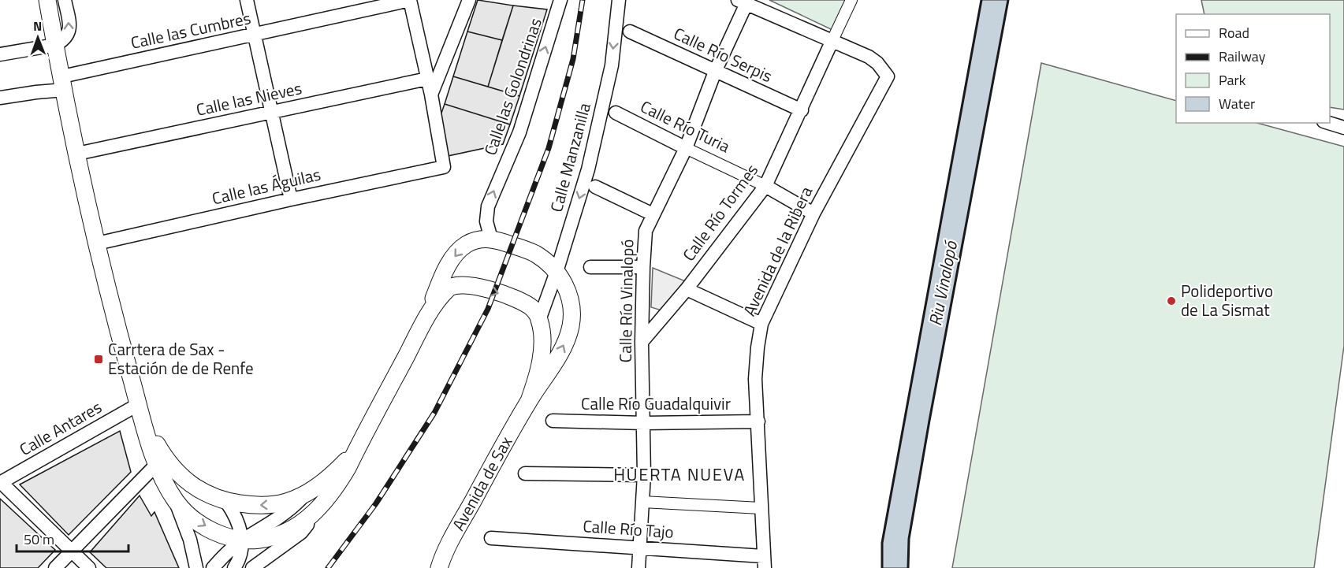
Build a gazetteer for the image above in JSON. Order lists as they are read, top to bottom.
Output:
{
  "streets": {
    "street": [
      "Calle las Cumbres",
      "Calle Río Serpis",
      "Calle las Golondrinas",
      "Calle las Nieves",
      "Calle Río Turia",
      "Calle Manzanilla",
      "Calle las Águilas",
      "Calle Río Tormes",
      "Avenida de la Ribera",
      "Calle Río Vinalopó",
      "Calle Río Guadalquivir",
      "Calle Antares",
      "Avenida de Sax",
      "Calle Río Tajo"
    ]
  },
  "crossings": [
    ["Calle Río Serpis", "Calle Río Tormes"],
    ["Calle Río Serpis", "Calle Río Vinalopó"],
    ["Calle Río Turia", "Calle Río Tormes"],
    ["Calle Río Turia", "Avenida de la Ribera"],
    ["Calle Río Turia", "Calle Río Vinalopó"],
    ["Calle Río Tormes", "Avenida de la Ribera"],
    ["Calle Río Tormes", "Calle Río Vinalopó"],
    ["Avenida de la Ribera", "Calle Río Guadalquivir"],
    ["Avenida de la Ribera", "Calle Río Tajo"],
    ["Calle Río Vinalopó", "Calle Río Guadalquivir"],
    ["Calle Río Vinalopó", "Calle Río Tajo"]
  ],
  "one_way": ["Calle Manzanilla"],
  "districts": ["HUERTA NUEVA"],
  "water": ["Riu Vinalopó"],
  "places": {
    "other": ["Polideportivo de La Sismat"],
    "transit": ["Carrtera de Sax - Estación de de Renfe"]
  },
  "legend": [
    "Road",
    "Railway",
    "Park",
    "Water"
  ],
  "scale_bar": "50 m",
  "north": "top"
}
